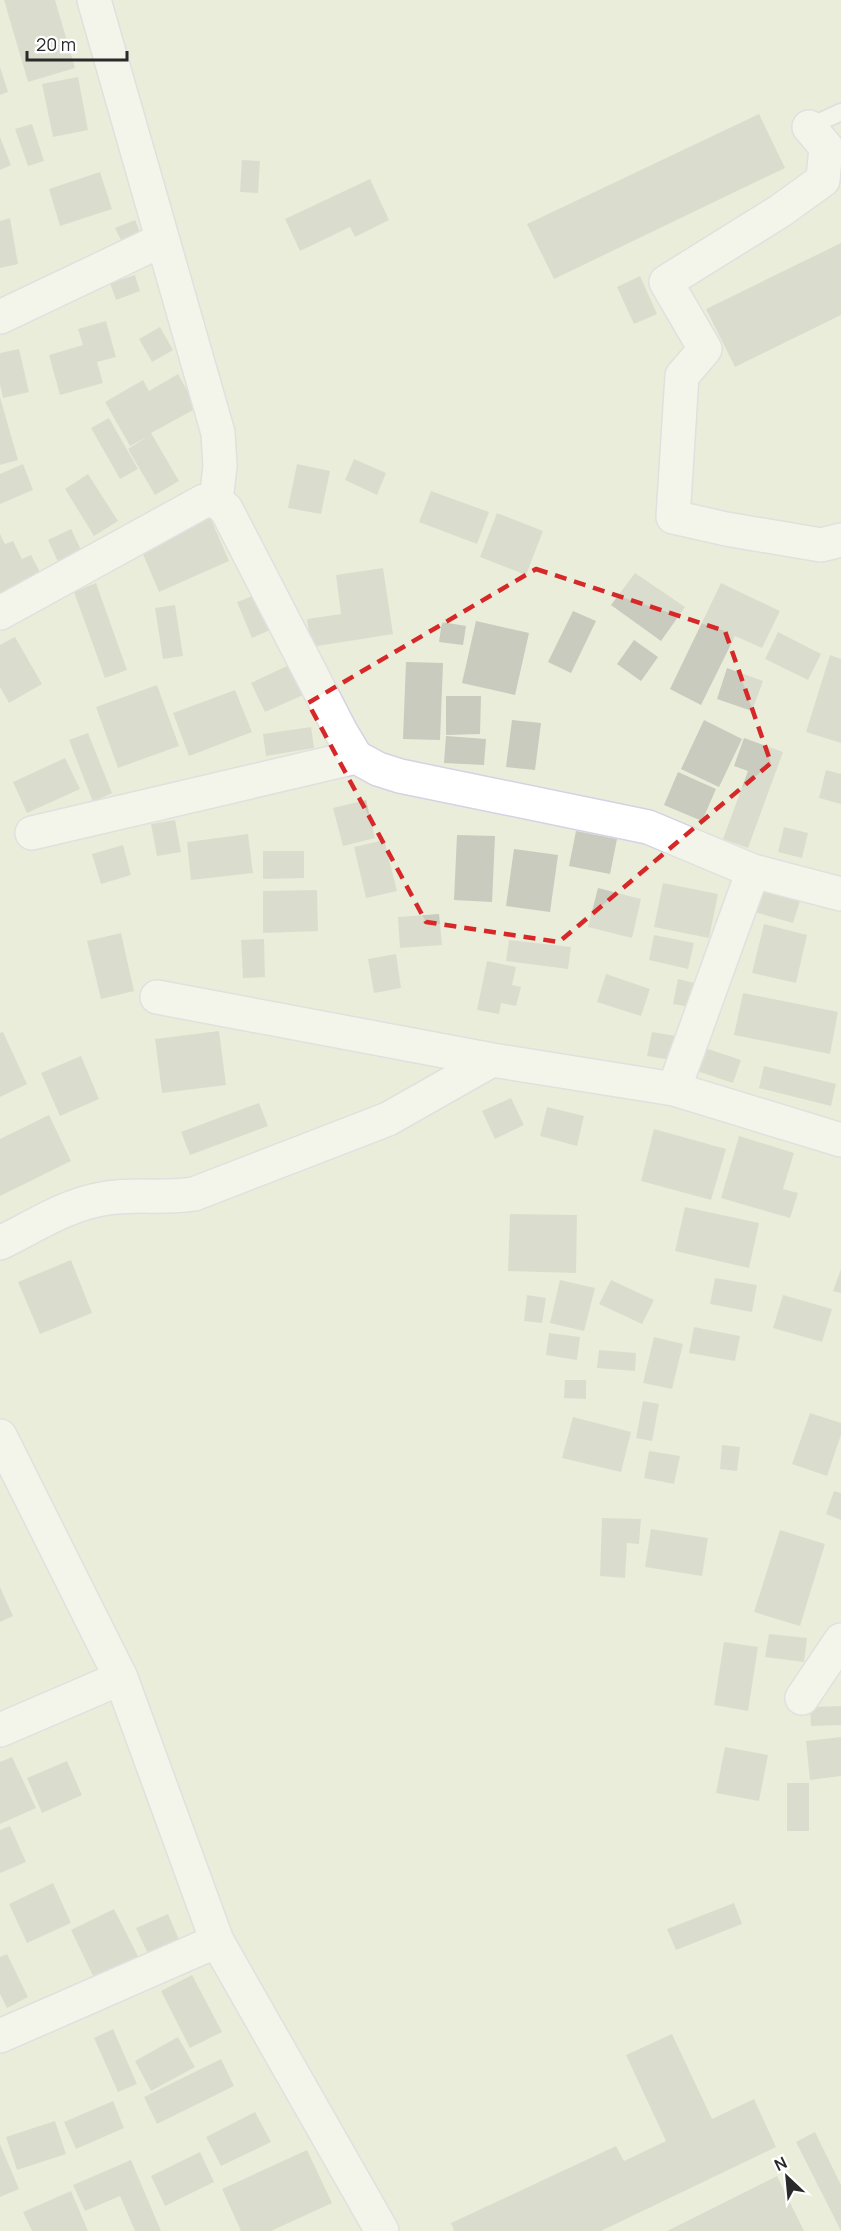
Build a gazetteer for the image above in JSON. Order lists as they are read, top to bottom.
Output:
{
  "scale_bar": "20 m",
  "north": "top left"
}
